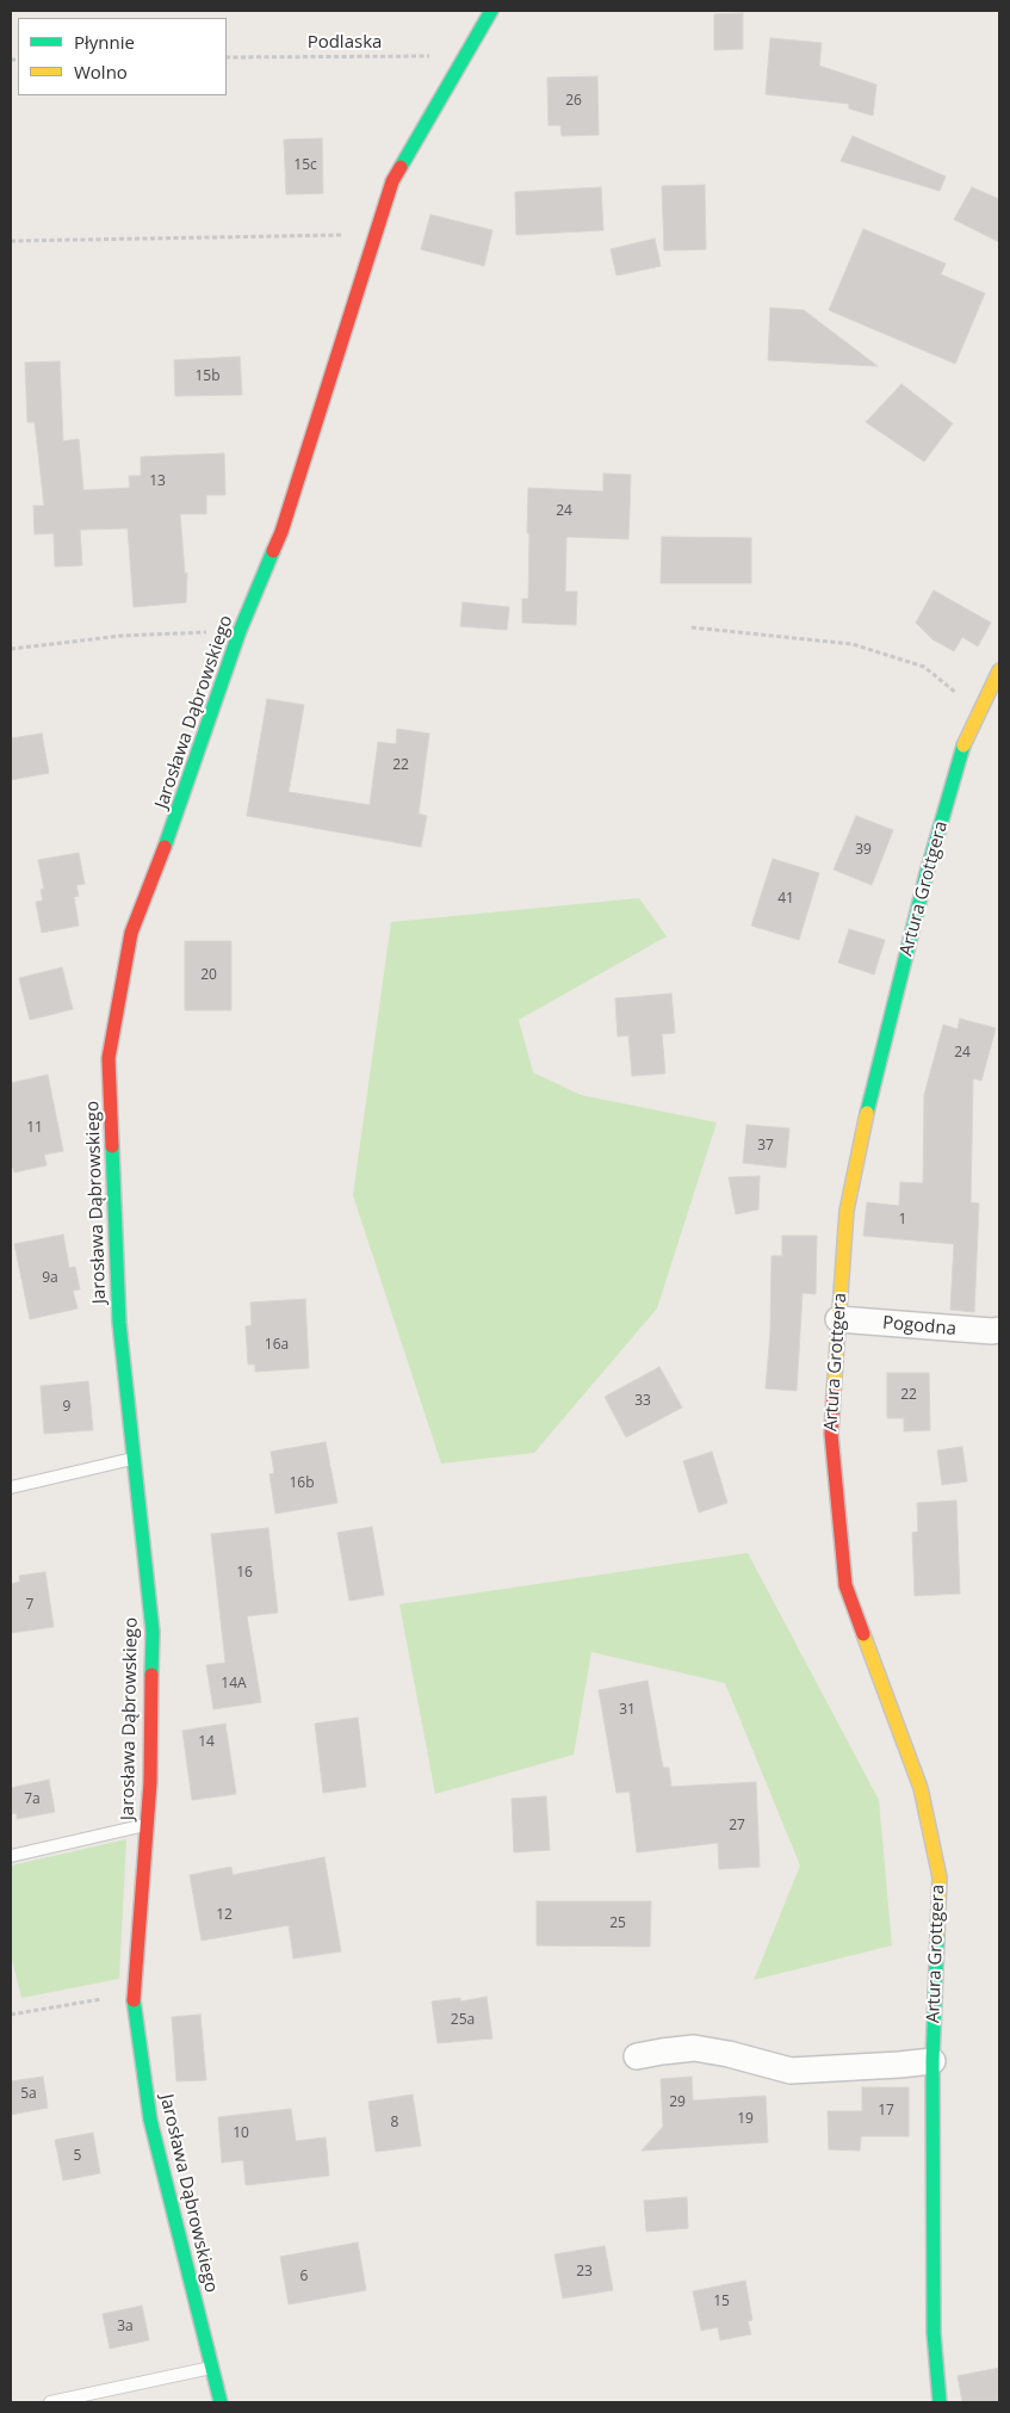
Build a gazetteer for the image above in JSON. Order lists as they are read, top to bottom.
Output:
{
  "streets": {
    "street": ["Jarosława Dąbrowskiego", "Artura Grottgera", "Pogodna"],
    "path": ["Podlaska"]
  },
  "crossings": [
    ["Podlaska", "Jarosława Dąbrowskiego"],
    ["Artura Grottgera", "Pogodna"]
  ],
  "house_numbers": [
    "26",
    "15c",
    "15b",
    "13",
    "24",
    "22",
    "39",
    "41",
    "20",
    "24",
    "11",
    "37",
    "1",
    "9a",
    "16a",
    "22",
    "33",
    "9",
    "16b",
    "16",
    "7",
    "14A",
    "31",
    "14",
    "7a",
    "27",
    "12",
    "25",
    "25a",
    "5a",
    "29",
    "17",
    "19",
    "8",
    "10",
    "5",
    "23",
    "6",
    "15",
    "3a"
  ],
  "legend": ["Płynnie", "Wolno"]
}
